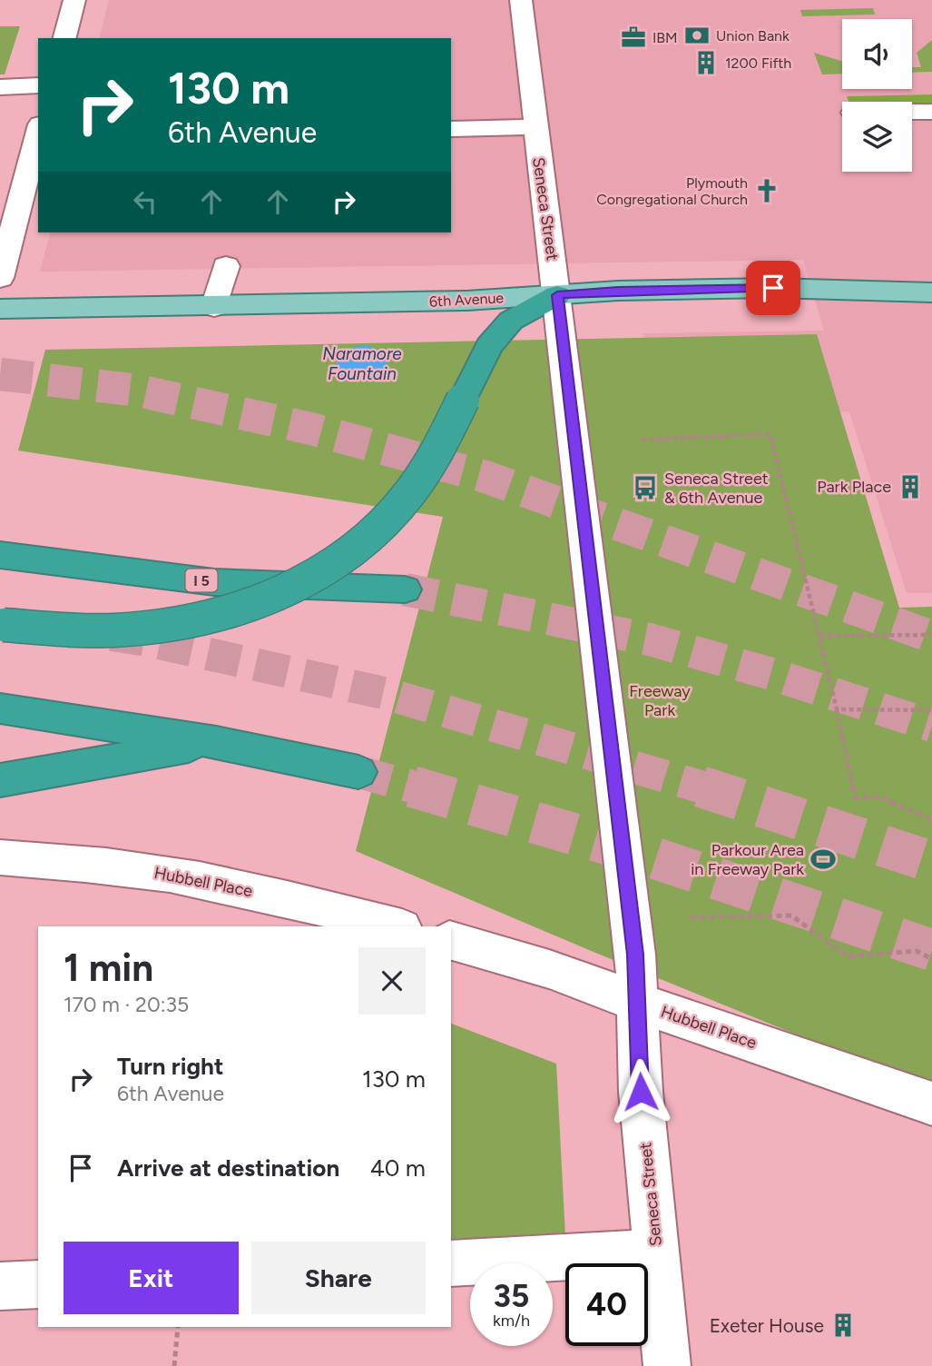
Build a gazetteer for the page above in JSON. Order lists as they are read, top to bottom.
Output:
{
  "streets": {
    "highway": ["I 5"],
    "main road": ["6th Avenue"],
    "street": ["Seneca Street", "Hubbell Place"]
  },
  "crossings": [
    ["Seneca Street", "6th Avenue"],
    ["Seneca Street", "Hubbell Place"]
  ],
  "water": ["Naramore Fountain"],
  "parks": ["Freeway Park"],
  "places": {
    "bank": ["Union Bank"],
    "office": ["IBM"],
    "building": ["1200 Fifth", "Park Place", "Exeter House"],
    "church": ["Plymouth Congregational Church"],
    "bus stop": ["Seneca Street & 6th Avenue"],
    "sports": ["Parkour Area in Freeway Park"]
  },
  "page": {
    "turn": ["130 m", "6th Avenue"],
    "heading": ["1 min", "170 m · 20:35"],
    "list": [
      {
        "name": "Turn right",
        "note": "6th Avenue",
        "value": "130 m"
      },
      {
        "name": "Arrive at destination",
        "value": "40 m"
      }
    ],
    "buttons": ["Exit", "Share"],
    "speed": "35 km/h",
    "limit": "40"
  }
}
